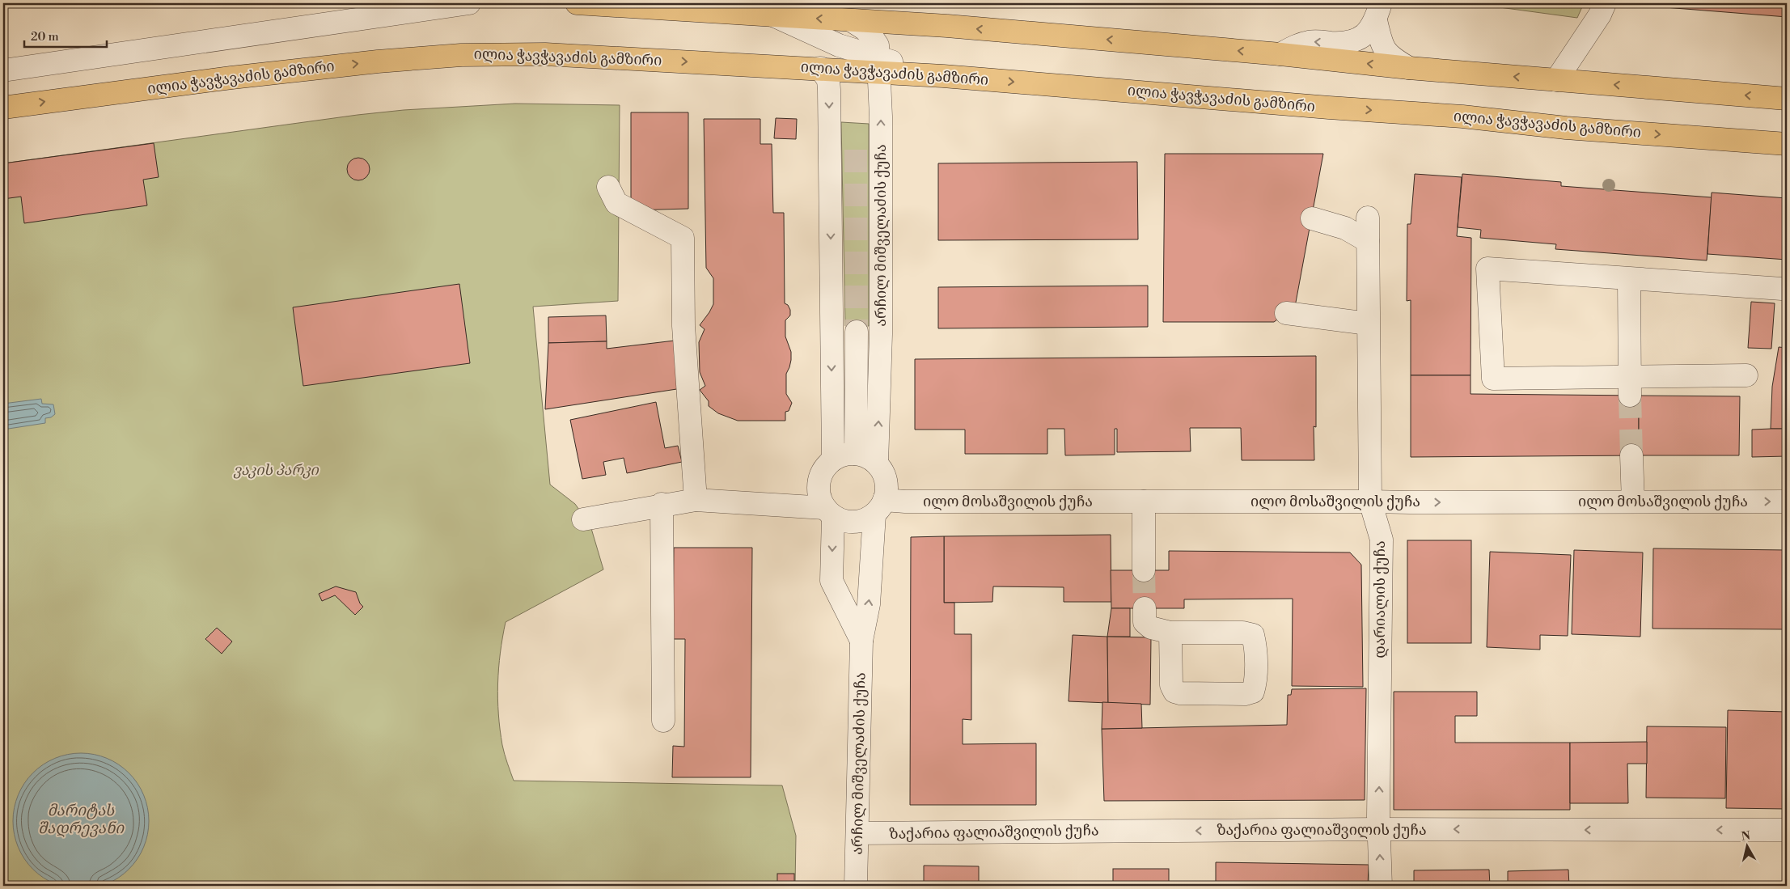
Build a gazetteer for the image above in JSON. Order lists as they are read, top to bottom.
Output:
{
  "streets": {
    "main road": ["ილია ჭავჭავაძის გამზირი"],
    "street": [
      "არჩილ მიშველაძის ქუჩა",
      "ილო მოსაშვილის ქუჩა",
      "დარიალის ქუჩა",
      "ზაქარია ფალიაშვილის ქუჩა"
    ]
  },
  "crossings": [
    ["ილია ჭავჭავაძის გამზირი", "არჩილ მიშველაძის ქუჩა"],
    ["არჩილ მიშველაძის ქუჩა", "ილო მოსაშვილის ქუჩა"],
    ["არჩილ მიშველაძის ქუჩა", "ზაქარია ფალიაშვილის ქუჩა"],
    ["ილო მოსაშვილის ქუჩა", "დარიალის ქუჩა"],
    ["დარიალის ქუჩა", "ზაქარია ფალიაშვილის ქუჩა"]
  ],
  "one_way": ["ილო მოსაშვილის ქუჩა", "დარიალის ქუჩა", "ზაქარია ფალიაშვილის ქუჩა"],
  "water": ["მარიტას შადრევანი"],
  "parks": ["ვაკის პარკი"],
  "scale_bar": "20 m",
  "north": "top"
}
